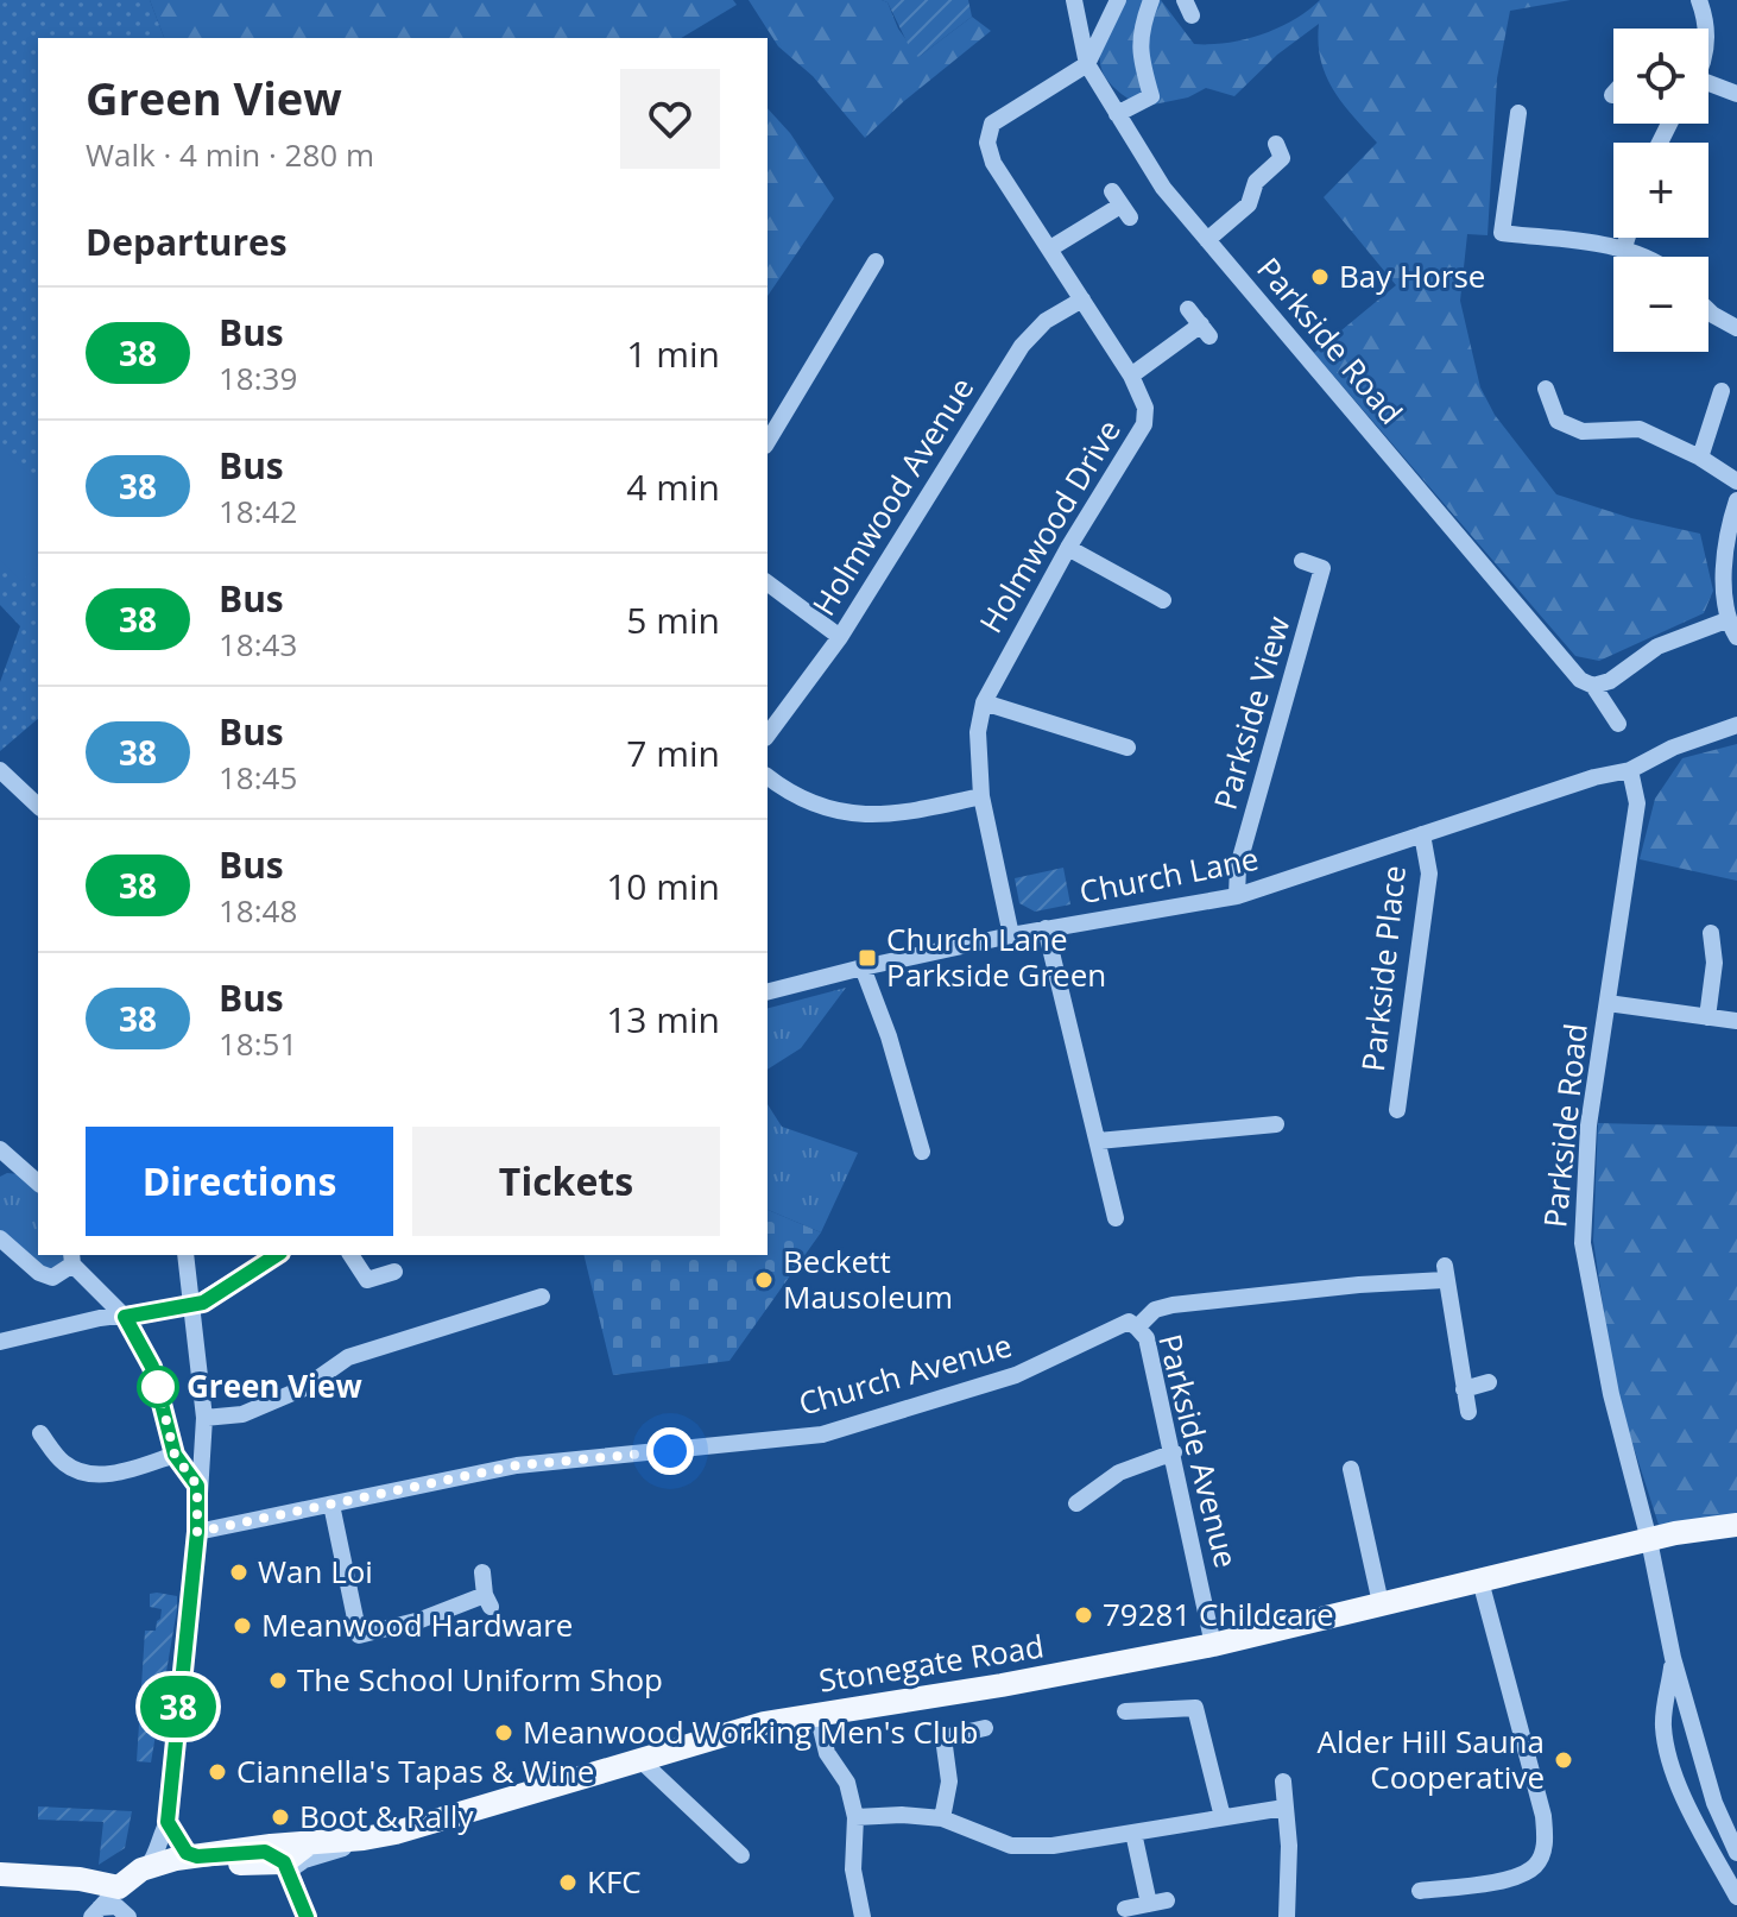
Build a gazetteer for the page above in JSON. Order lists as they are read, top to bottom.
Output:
{
  "streets": {
    "main road": ["Stonegate Road"],
    "street": [
      "Parkside Road",
      "Holmwood Avenue",
      "Holmwood Drive",
      "Parkside View",
      "Church Lane",
      "Parkside Place",
      "Church Avenue",
      "Parkside Avenue"
    ]
  },
  "crossings": [
    ["Parkside Road", "Holmwood Drive"],
    ["Parkside Road", "Church Lane"],
    ["Parkside Road", "Stonegate Road"],
    ["Holmwood Avenue", "Holmwood Drive"],
    ["Holmwood Drive", "Church Lane"],
    ["Parkside View", "Church Lane"],
    ["Church Lane", "Parkside Place"],
    ["Church Avenue", "Parkside Avenue"],
    ["Parkside Avenue", "Stonegate Road"]
  ],
  "places": {
    "other": [
      "Bay Horse",
      "Beckett Mausoleum",
      "Green View",
      "Wan Loi",
      "79281 Childcare",
      "Meanwood Hardware",
      "The School Uniform Shop",
      "Meanwood Working Men's Club",
      "Alder Hill Sauna Cooperative",
      "Ciannella's Tapas & Wine",
      "Boot & Rally",
      "KFC"
    ],
    "transit": ["Church Lane Parkside Green"]
  },
  "lines": ["bus line 38"],
  "page": {
    "on_map": "38",
    "map_buttons": ["+", "−"],
    "heading": [
      ["Green View", "Walk · 4 min · 280 m"],
      "Departures"
    ],
    "list": [
      {
        "mark": "38",
        "name": "Bus",
        "note": "18:39",
        "value": "1 min"
      },
      {
        "mark": "38",
        "name": "Bus",
        "note": "18:42",
        "value": "4 min"
      },
      {
        "mark": "38",
        "name": "Bus",
        "note": "18:43",
        "value": "5 min"
      },
      {
        "mark": "38",
        "name": "Bus",
        "note": "18:45",
        "value": "7 min"
      },
      {
        "mark": "38",
        "name": "Bus",
        "note": "18:48",
        "value": "10 min"
      },
      {
        "mark": "38",
        "name": "Bus",
        "note": "18:51",
        "value": "13 min"
      }
    ],
    "buttons": ["Directions", "Tickets"]
  }
}
